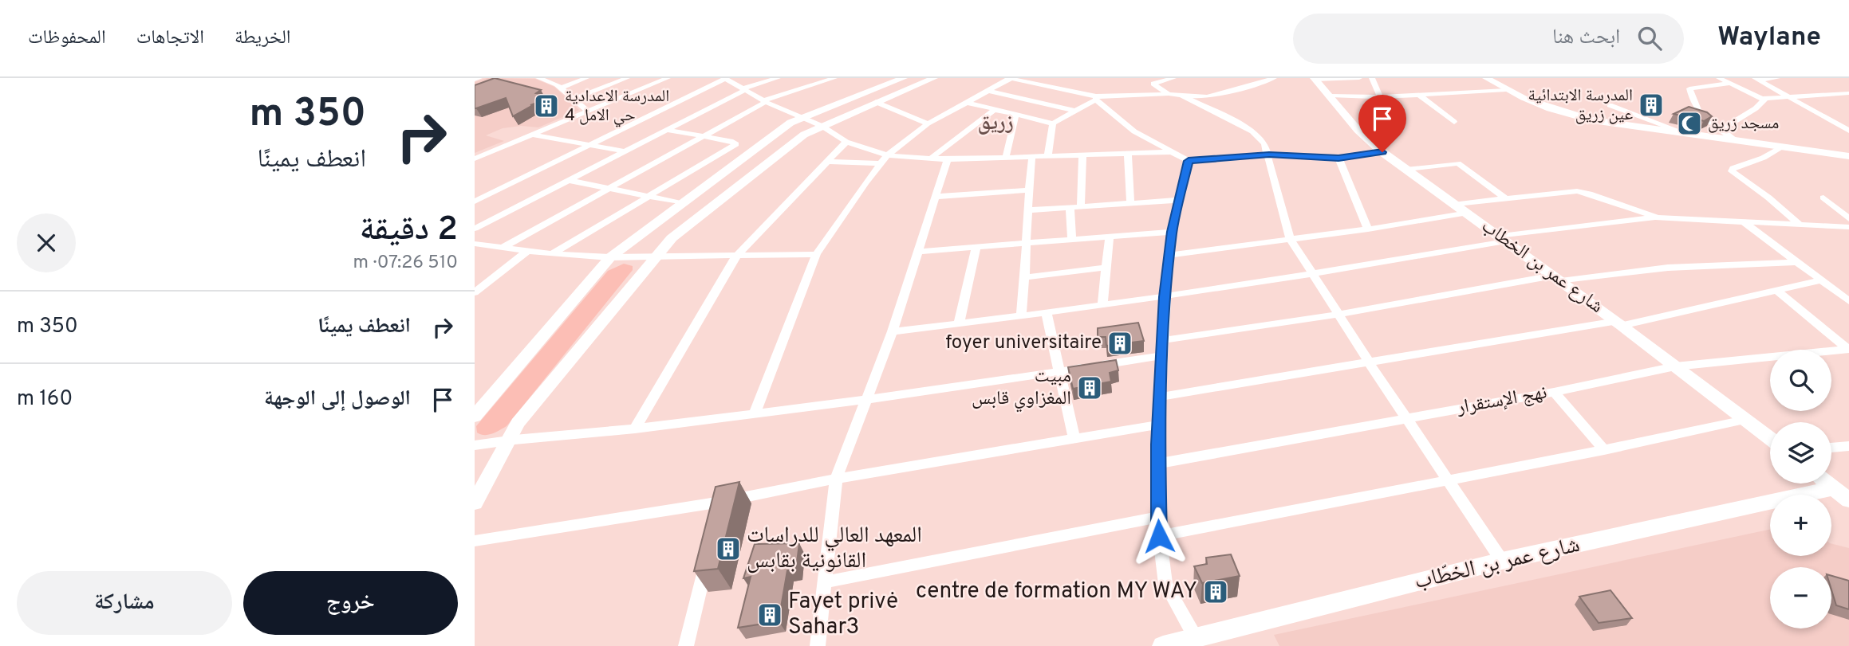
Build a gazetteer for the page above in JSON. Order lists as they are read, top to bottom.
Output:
{
  "streets": {
    "street": ["شارع عمر بن الخطاب", "نهج الإستقرار", "شارع عمر بن الخطّاب"]
  },
  "crossings": [
    ["شارع عمر بن الخطاب", "نهج الإستقرار"]
  ],
  "districts": ["زريق"],
  "places": {
    "building": [
      "المدرسة الابتدائية عين زريق",
      "المدرسة الاعدادية حي الامل 4",
      "foyer universitaire",
      "مبيت المغزاوي قابس",
      "المعهد العالي للدراسات القانونية بقابس",
      "centre de formation MY WAY",
      "Fayet privė Sahar3"
    ],
    "mosque": ["مسجد زريق"]
  },
  "page": {
    "header": "Waylane",
    "search": "ابحث هنا",
    "nav": ["الخريطة", "الاتجاهات", "المحفوظات"],
    "turn": ["350 m", "انعطف يمينًا"],
    "heading": ["2 دقيقة", "510 m · 07:26"],
    "list": [
      {
        "name": "انعطف يمينًا",
        "value": "350 m"
      },
      {
        "name": "الوصول إلى الوجهة",
        "value": "160 m"
      }
    ],
    "map_buttons": ["+", "−"],
    "buttons": ["خروج", "مشاركة"]
  }
}
